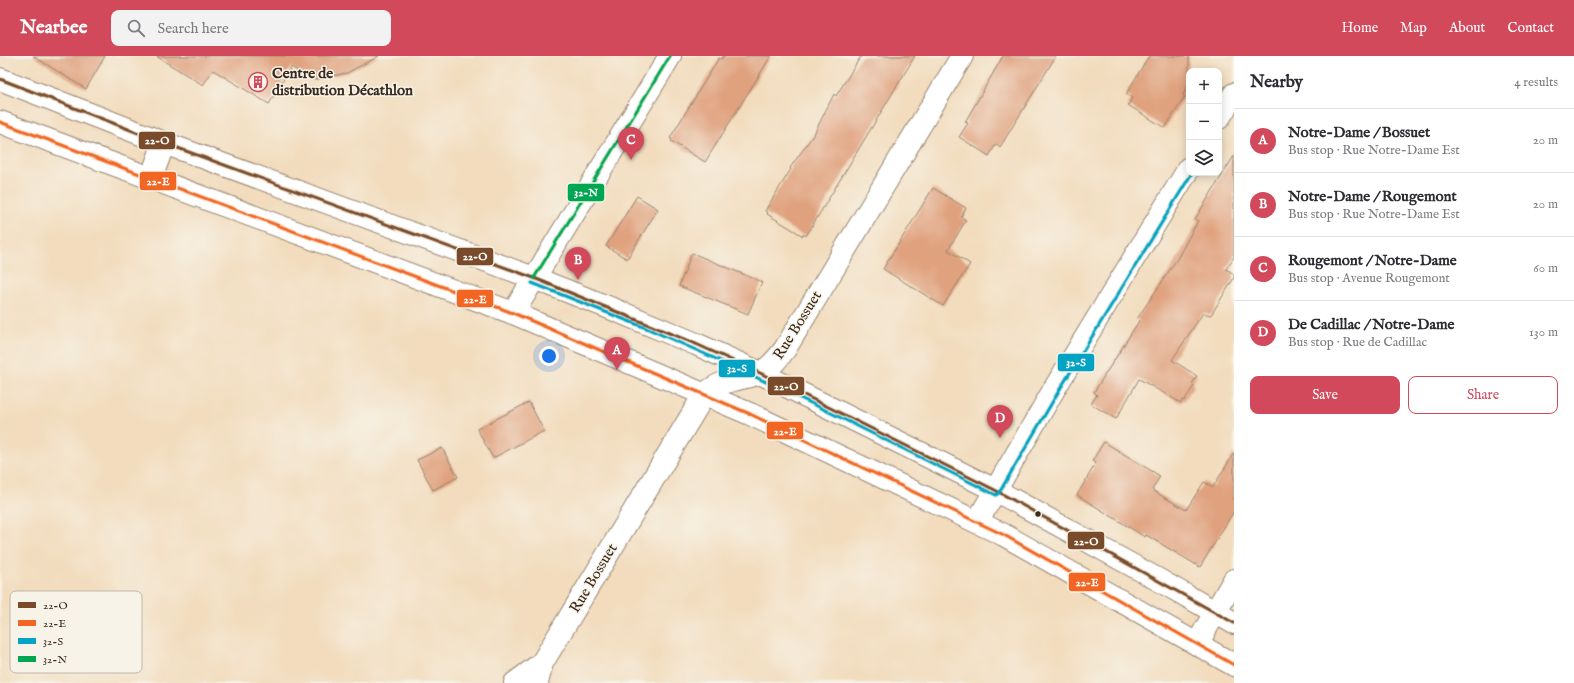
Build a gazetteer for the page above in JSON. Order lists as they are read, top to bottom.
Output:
{
  "streets": {
    "main road": ["Rue Bossuet"]
  },
  "places": {
    "building": ["Centre de distribution Décathlon"]
  },
  "lines": [
    "transit line 32-N",
    "transit line 22-O",
    "transit line 22-E",
    "transit line 32-S"
  ],
  "legend": [
    "22-O",
    "22-E",
    "32-S",
    "32-N"
  ],
  "page": {
    "header": "Nearbee",
    "search": "Search here",
    "nav": [
      "Home",
      "Map",
      "About",
      "Contact"
    ],
    "heading": ["Nearby", "4 results"],
    "map_buttons": ["+", "−"],
    "list": [
      {
        "mark": "A",
        "name": "Notre-Dame / Bossuet",
        "note": "Bus stop · Rue Notre-Dame Est",
        "value": "20 m"
      },
      {
        "mark": "B",
        "name": "Notre-Dame / Rougemont",
        "note": "Bus stop · Rue Notre-Dame Est",
        "value": "20 m"
      },
      {
        "mark": "C",
        "name": "Rougemont / Notre-Dame",
        "note": "Bus stop · Avenue Rougemont",
        "value": "60 m"
      },
      {
        "mark": "D",
        "name": "De Cadillac / Notre-Dame",
        "note": "Bus stop · Rue de Cadillac",
        "value": "130 m"
      }
    ],
    "pins": [
      "C",
      "B",
      "A",
      "D"
    ],
    "buttons": ["Save", "Share"]
  }
}
